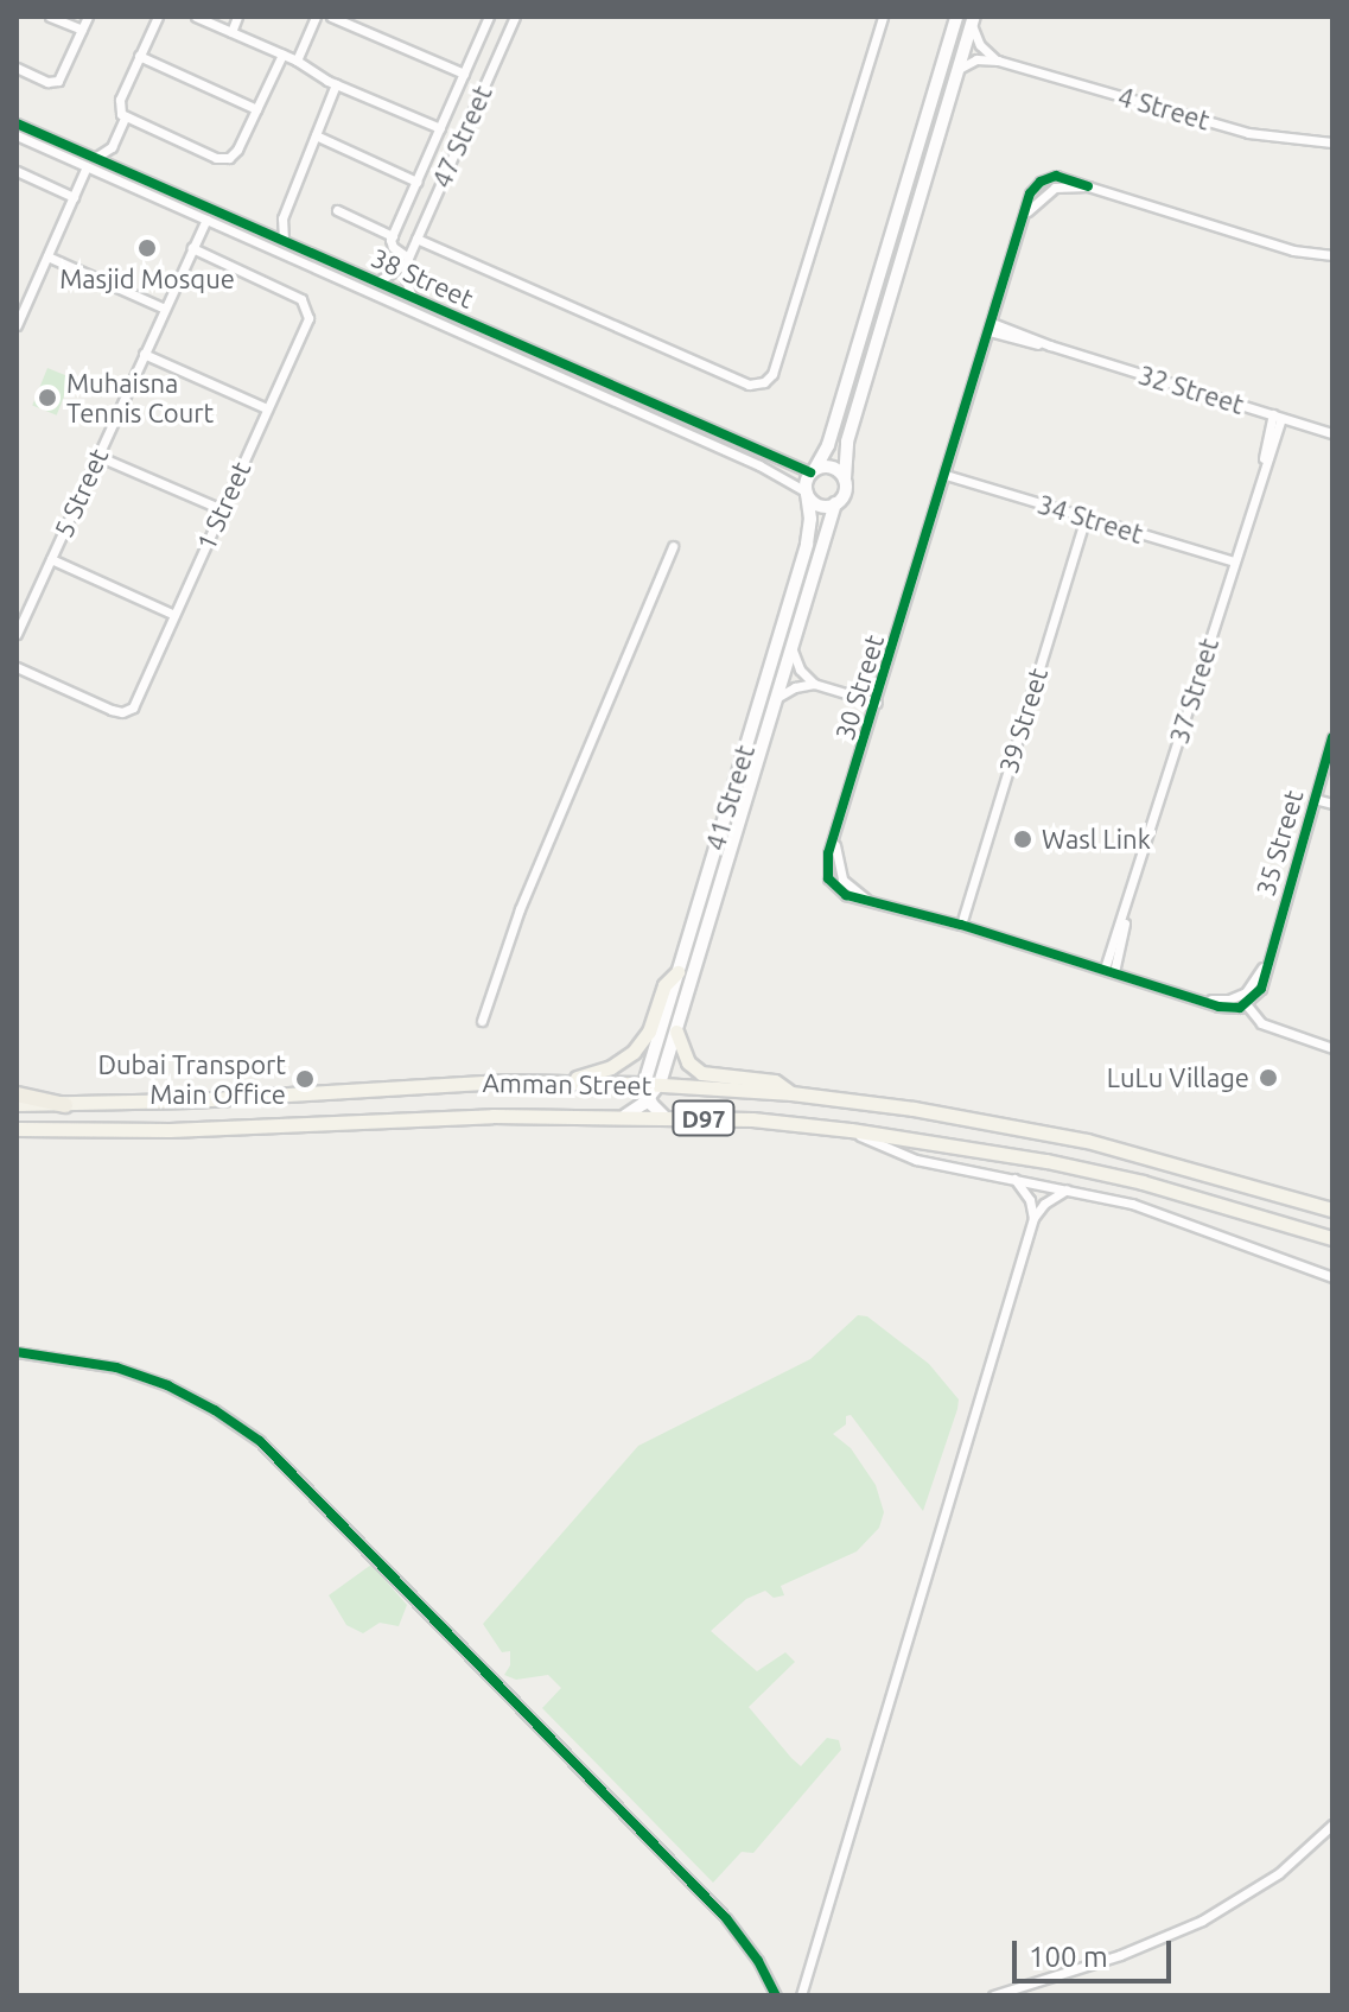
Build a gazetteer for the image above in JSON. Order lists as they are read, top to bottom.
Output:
{
  "streets": {
    "main road": ["Amman Street", "D97"],
    "street": [
      "4 Street",
      "47 Street",
      "38 Street",
      "32 Street",
      "5 Street",
      "1 Street",
      "34 Street",
      "30 Street",
      "37 Street",
      "39 Street",
      "41 Street",
      "35 Street"
    ]
  },
  "crossings": [
    ["47 Street", "38 Street"],
    ["38 Street", "5 Street"],
    ["38 Street", "41 Street"],
    ["32 Street", "30 Street"],
    ["32 Street", "37 Street"],
    ["5 Street", "1 Street"],
    ["34 Street", "30 Street"],
    ["34 Street", "37 Street"],
    ["34 Street", "39 Street"],
    ["30 Street", "37 Street"],
    ["30 Street", "39 Street"],
    ["41 Street", "Amman Street"]
  ],
  "places": [
    "Masjid Mosque",
    "Muhaisna Tennis Court",
    "Wasl Link",
    "LuLu Village",
    "Dubai Transport Main Office"
  ],
  "scale_bar": "100 m"
}
